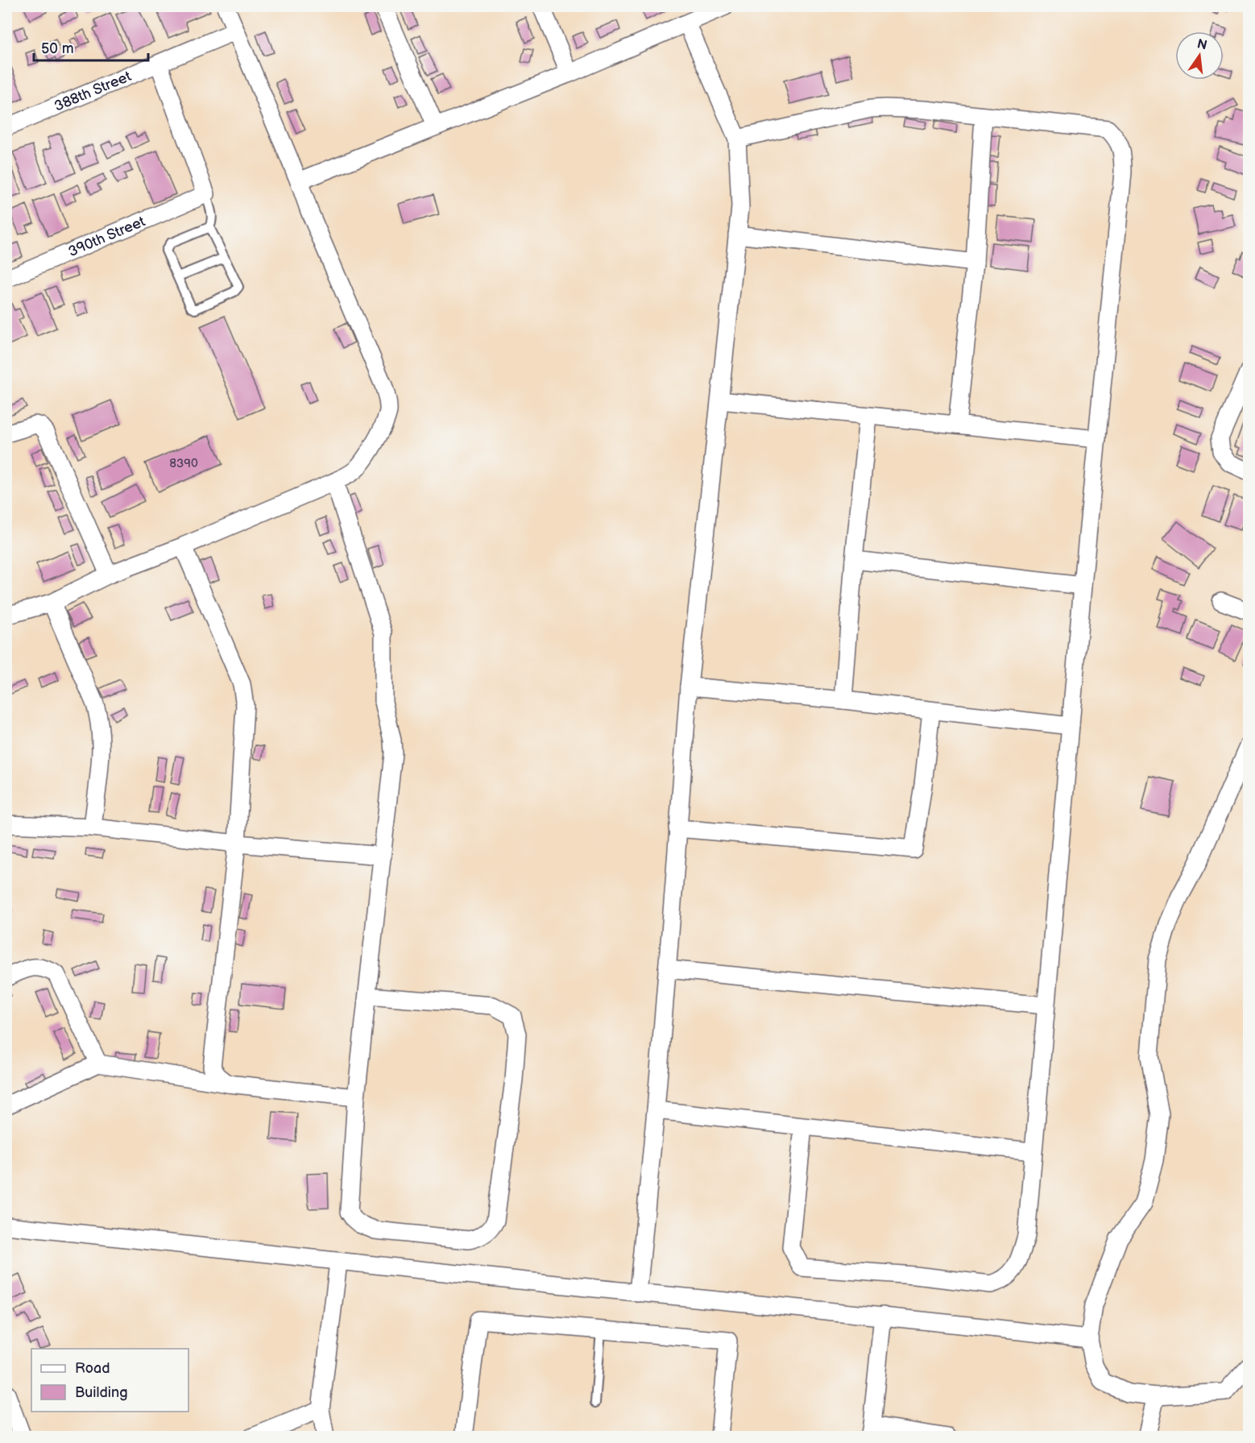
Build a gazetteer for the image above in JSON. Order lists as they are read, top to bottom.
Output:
{
  "streets": {
    "street": ["388th Street", "390th Street"]
  },
  "house_numbers": ["8390"],
  "legend": ["Road", "Building"],
  "scale_bar": "50 m",
  "north": "top"
}
